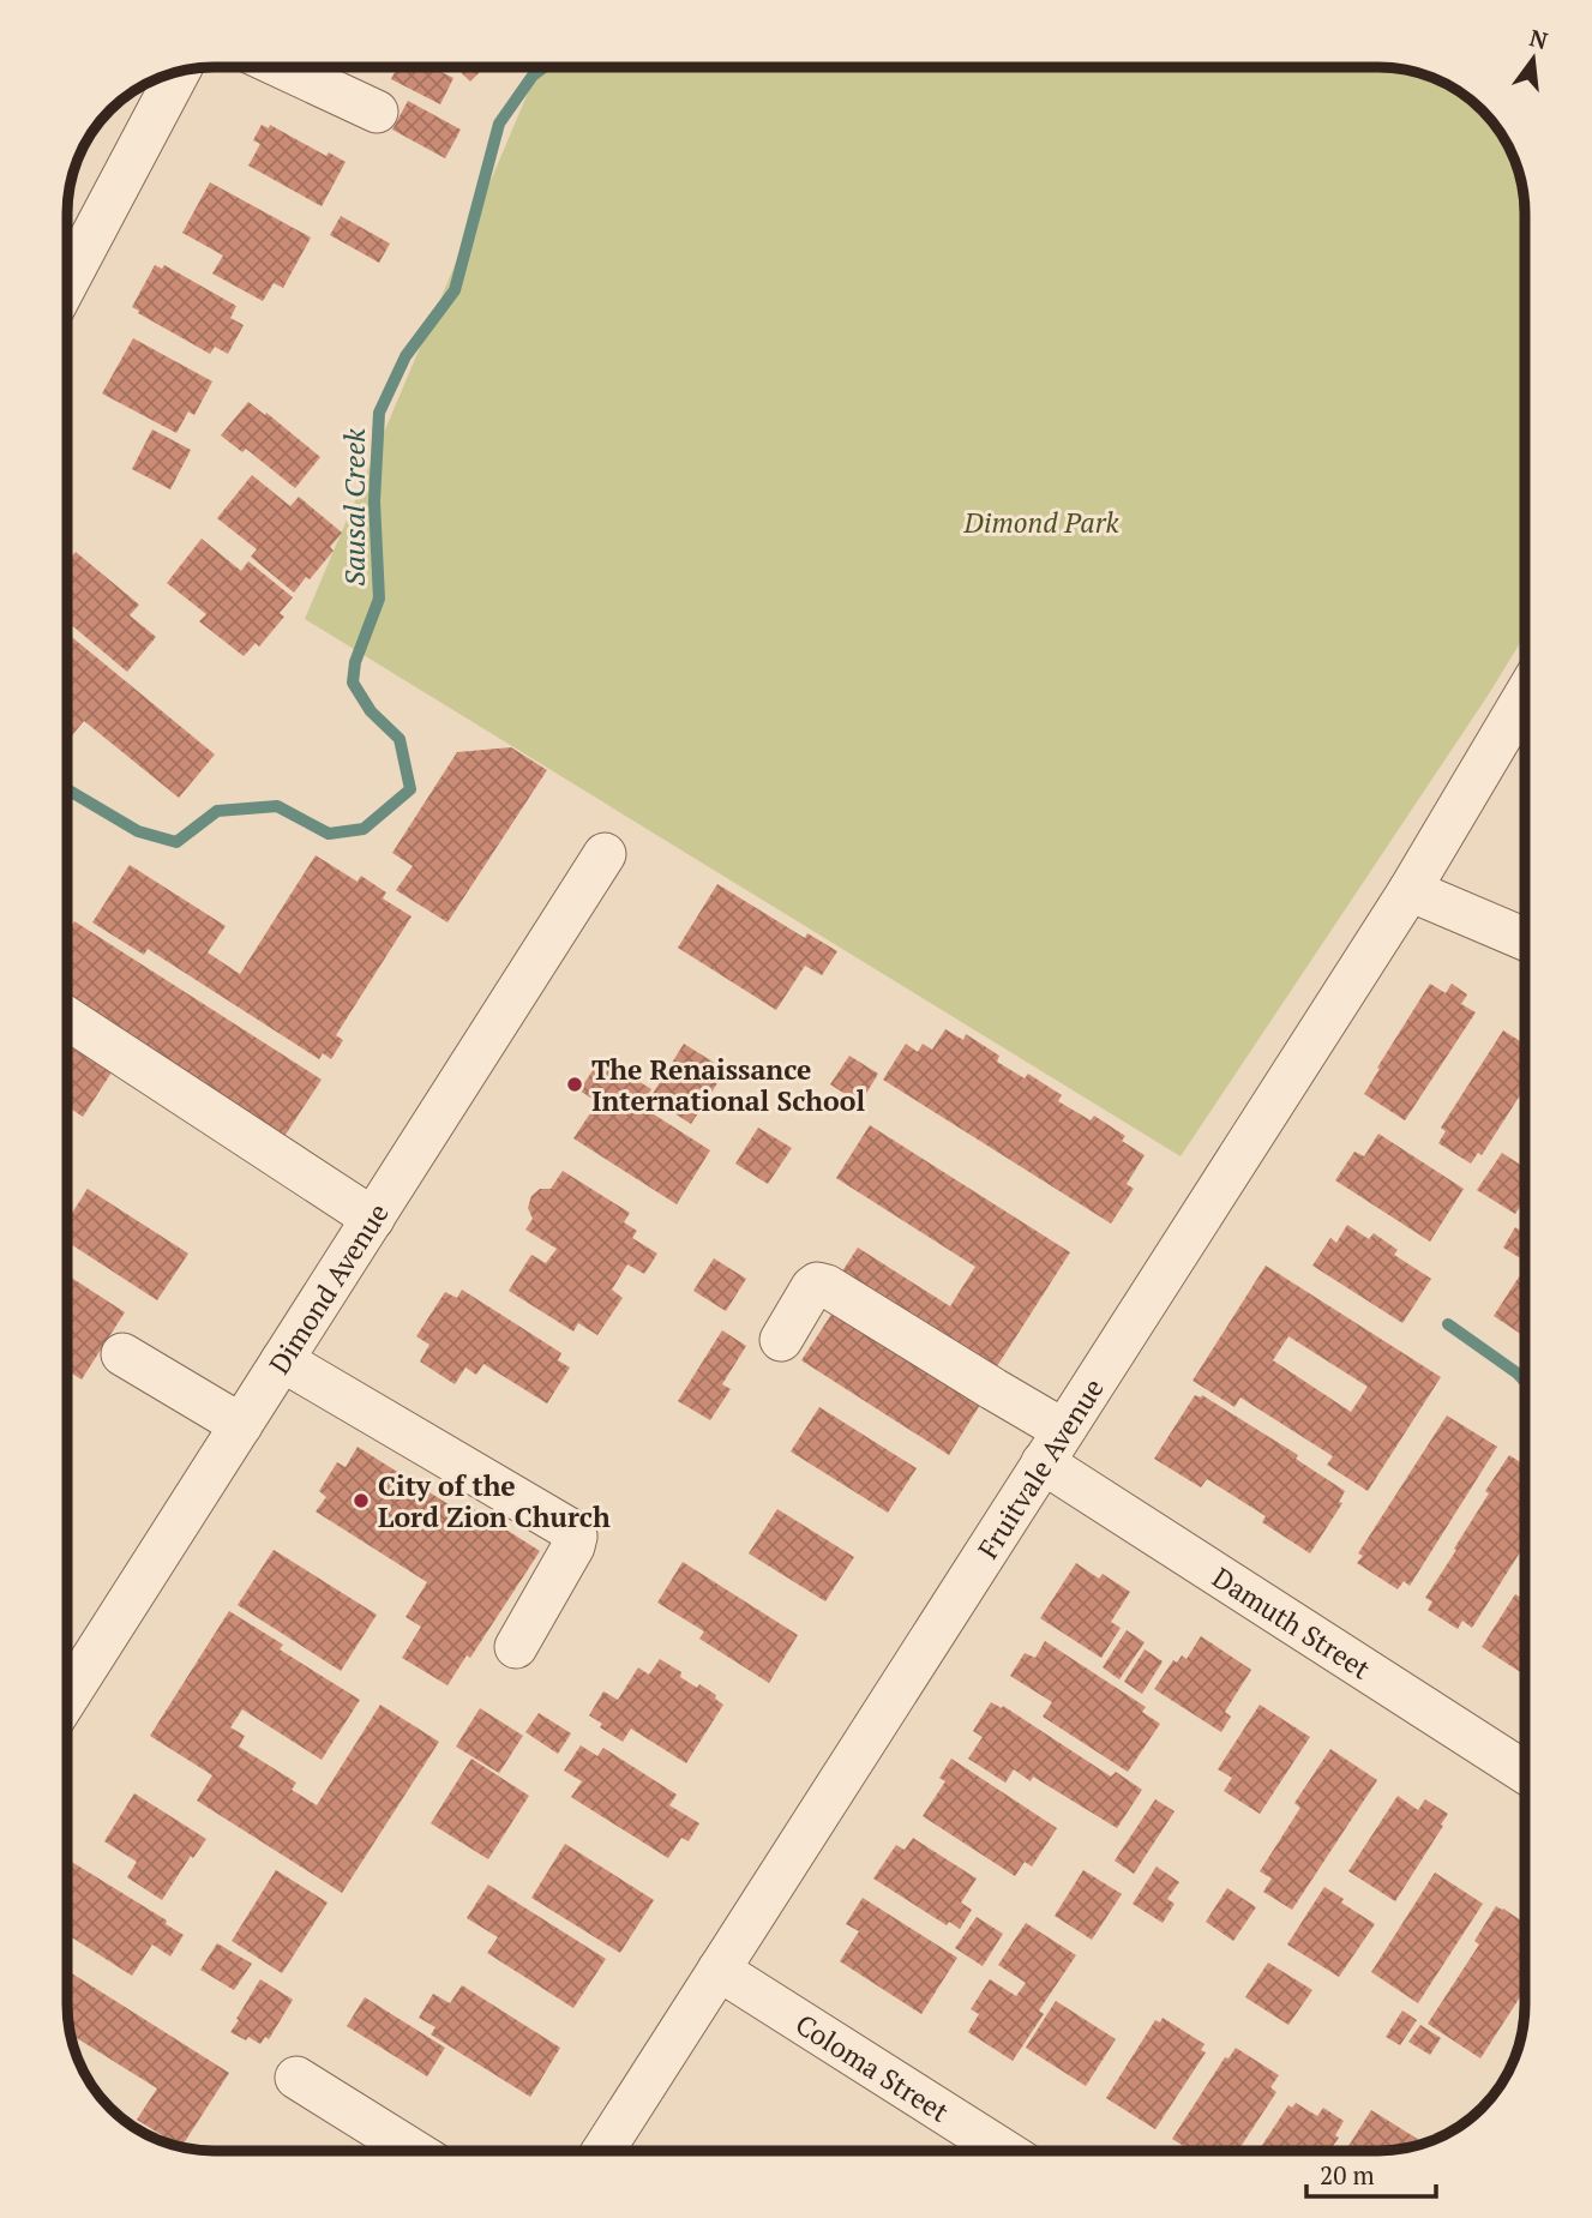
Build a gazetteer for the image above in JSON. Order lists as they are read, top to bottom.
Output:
{
  "streets": {
    "street": [
      "Dimond Avenue",
      "Fruitvale Avenue",
      "Damuth Street",
      "Coloma Street"
    ]
  },
  "crossings": [
    ["Fruitvale Avenue", "Damuth Street"],
    ["Fruitvale Avenue", "Coloma Street"]
  ],
  "water": ["Sausal Creek"],
  "parks": ["Dimond Park"],
  "places": ["The Renaissance International School", "City of the Lord Zion Church"],
  "scale_bar": "20 m",
  "north": "top"
}
